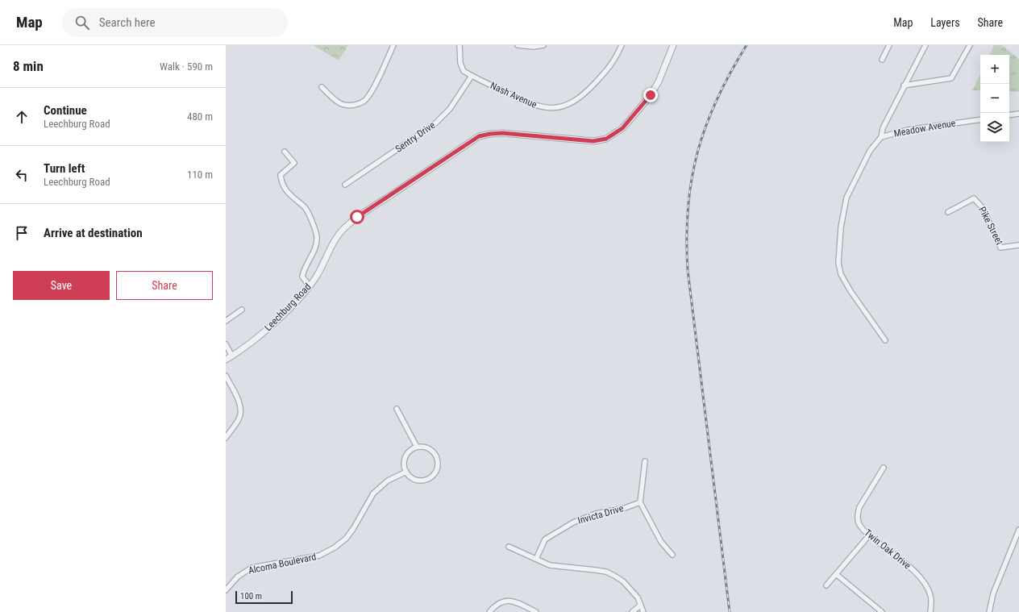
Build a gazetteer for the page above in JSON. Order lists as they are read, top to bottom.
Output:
{
  "streets": {
    "street": [
      "Nash Avenue",
      "Meadow Avenue",
      "Sentry Drive",
      "Pike Street",
      "Leechburg Road",
      "Invicta Drive",
      "Twin Oak Drive",
      "Alcoma Boulevard"
    ]
  },
  "crossings": [
    ["Nash Avenue", "Sentry Drive"]
  ],
  "scale_bar": "100 m",
  "page": {
    "header": "Map",
    "search": "Search here",
    "nav": ["Map", "Layers", "Share"],
    "heading": ["8 min", "Walk · 590 m"],
    "map_buttons": ["+", "−"],
    "list": [
      ["Continue", "Leechburg Road", "480 m"],
      ["Turn left", "Leechburg Road", "110 m"],
      "Arrive at destination"
    ],
    "buttons": ["Save", "Share"],
    "scale": "100 m"
  }
}
